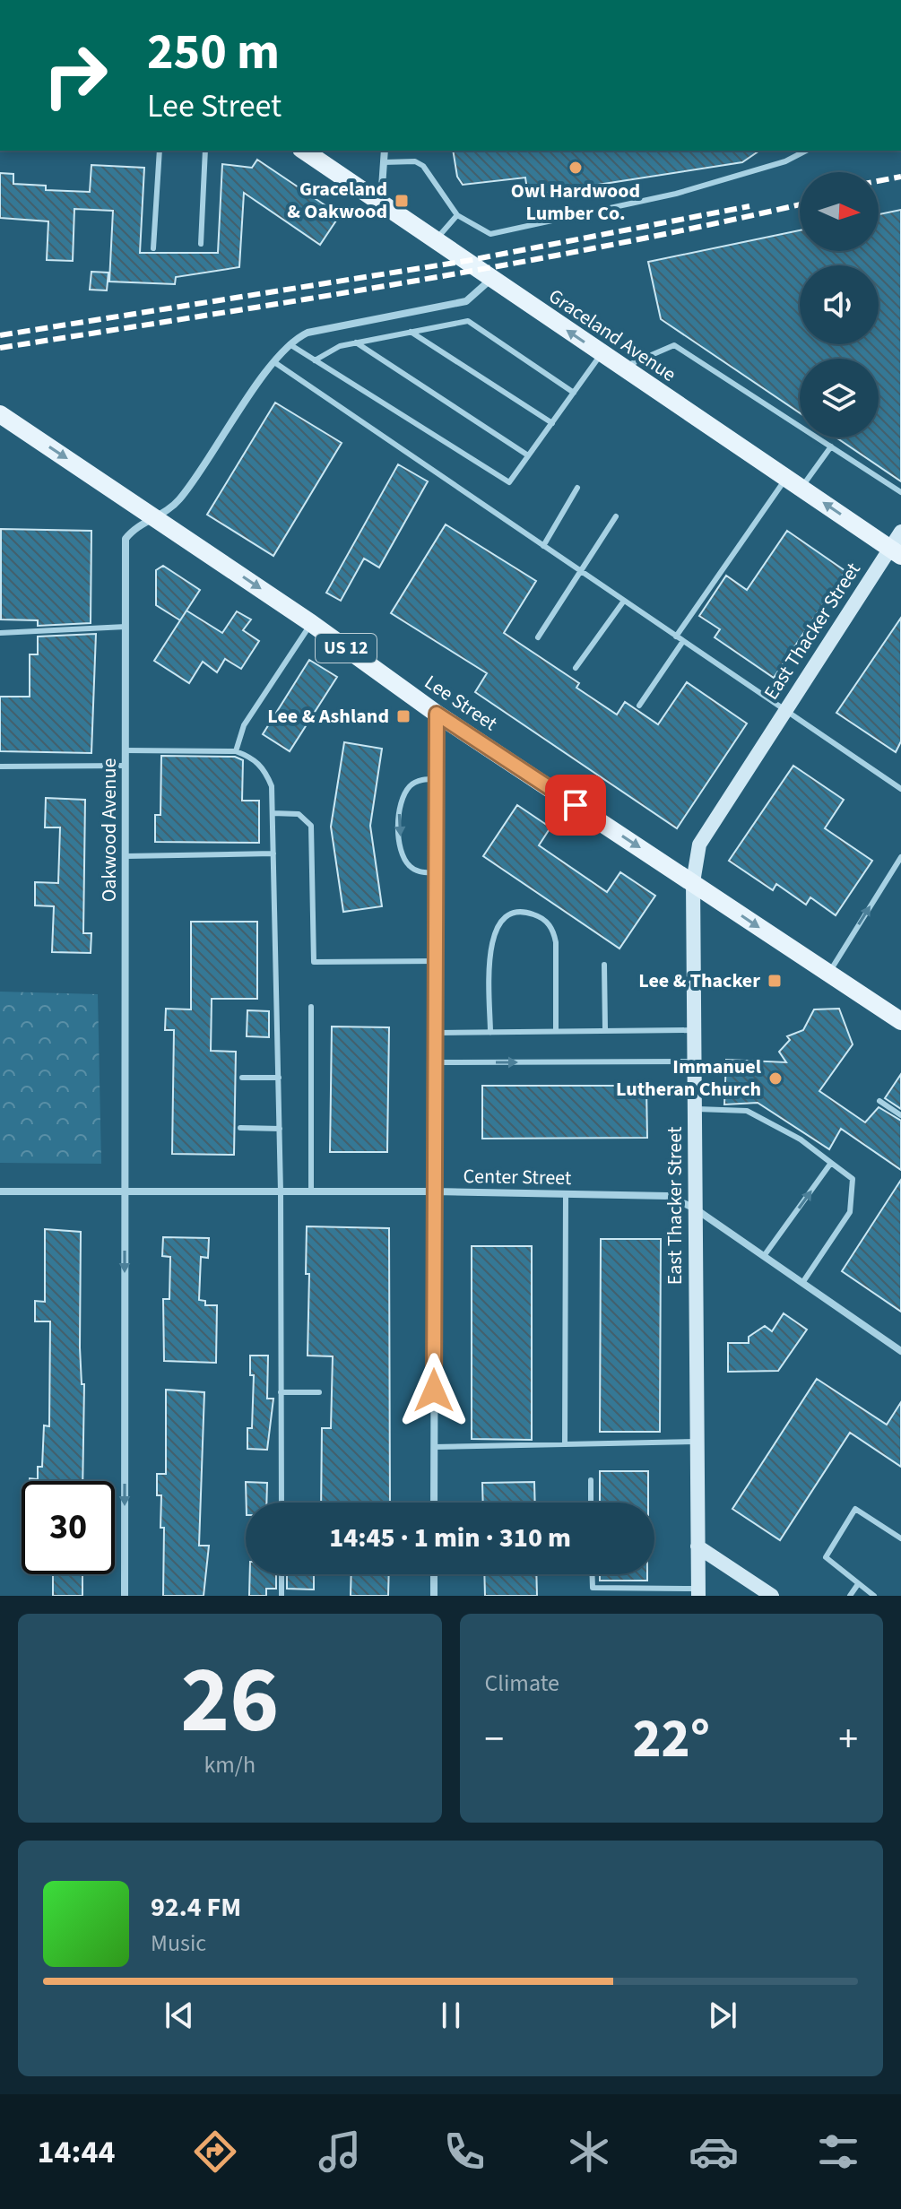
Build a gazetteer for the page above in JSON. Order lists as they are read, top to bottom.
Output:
{
  "streets": {
    "main road": ["Graceland Avenue", "US 12", "Lee Street"],
    "street": ["East Thacker Street", "Oakwood Avenue", "Center Street"]
  },
  "crossings": [
    ["Graceland Avenue", "East Thacker Street"],
    ["Graceland Avenue", "Oakwood Avenue"],
    ["East Thacker Street", "Lee Street"],
    ["East Thacker Street", "Center Street"],
    ["Lee Street", "Oakwood Avenue"],
    ["Oakwood Avenue", "Center Street"]
  ],
  "one_way": ["Graceland Avenue", "Lee Street"],
  "places": {
    "other": ["Owl Hardwood Lumber Co.", "Immanuel Lutheran Church"],
    "transit": ["Graceland & Oakwood", "Lee & Ashland", "Lee & Thacker"]
  },
  "north": "right",
  "page": {
    "turn": ["250 m", "Lee Street"],
    "limit": "30",
    "trip": "14:45 · 1 min · 310 m",
    "tile": [
      ["26", "km/h"],
      "Climate"
    ],
    "heat": ["−", "22°", "+"],
    "song": ["92.4 FM", "Music"],
    "tabs": "14:44"
  }
}
